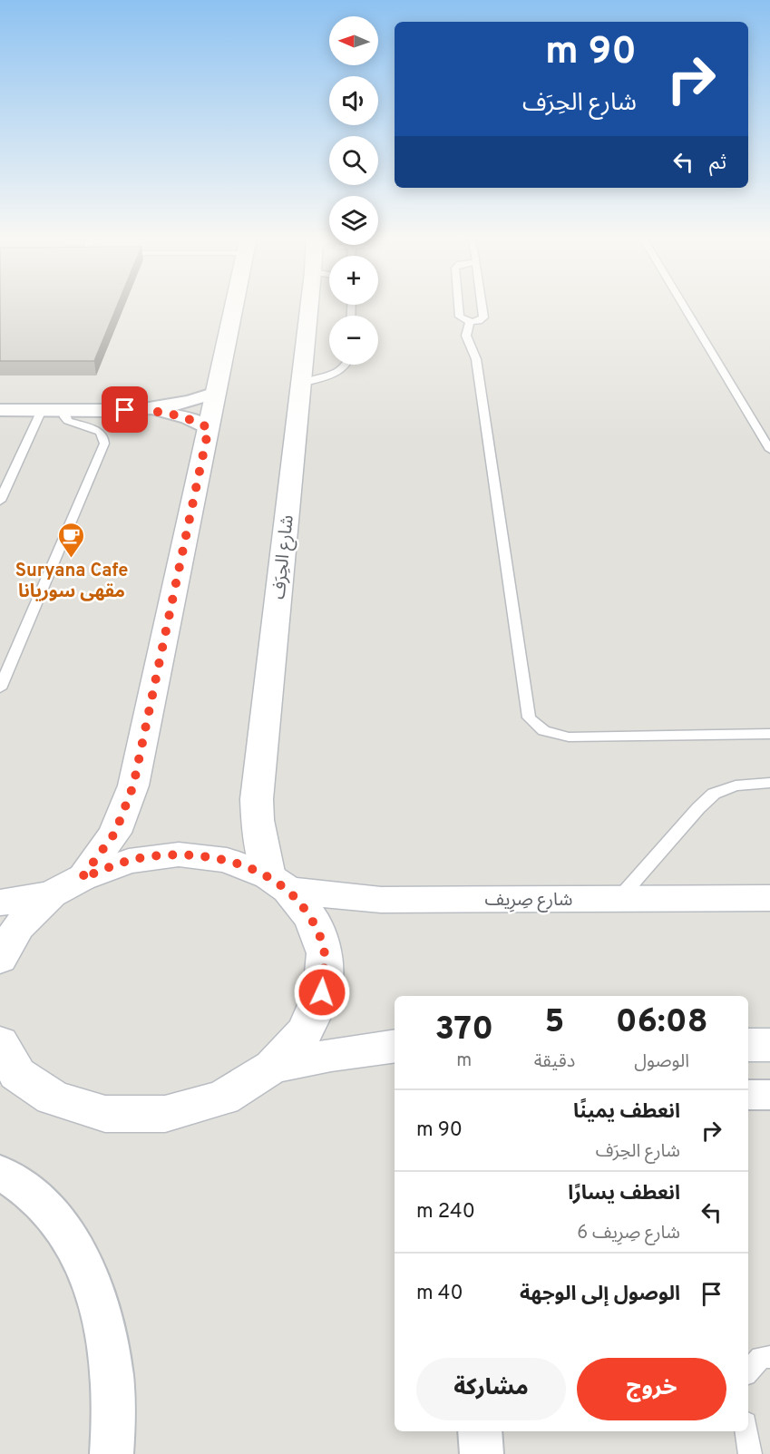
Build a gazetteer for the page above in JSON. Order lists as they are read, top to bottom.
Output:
{
  "streets": {
    "street": ["شارع الحِرَف", "شارع صِرِيف"]
  },
  "crossings": [
    ["شارع الحِرَف", "شارع صِرِيف"]
  ],
  "places": {
    "cafe": ["Suryana Cafe مقهى سوريانا"]
  },
  "north": "left",
  "page": {
    "map_buttons": ["+", "−"],
    "turn": ["90 m", "شارع الحِرَف"],
    "then": "ثم",
    "eta": [
      "06:08",
      "الوصول",
      "5",
      "دقيقة",
      "370",
      "m"
    ],
    "list": [
      {
        "name": "انعطف يمينًا",
        "note": "شارع الحِرَف",
        "value": "90 m"
      },
      {
        "name": "انعطف يسارًا",
        "note": "شارع صِرِيف 6",
        "value": "240 m"
      },
      {
        "name": "الوصول إلى الوجهة",
        "value": "40 m"
      }
    ],
    "buttons": ["خروج", "مشاركة"]
  }
}
